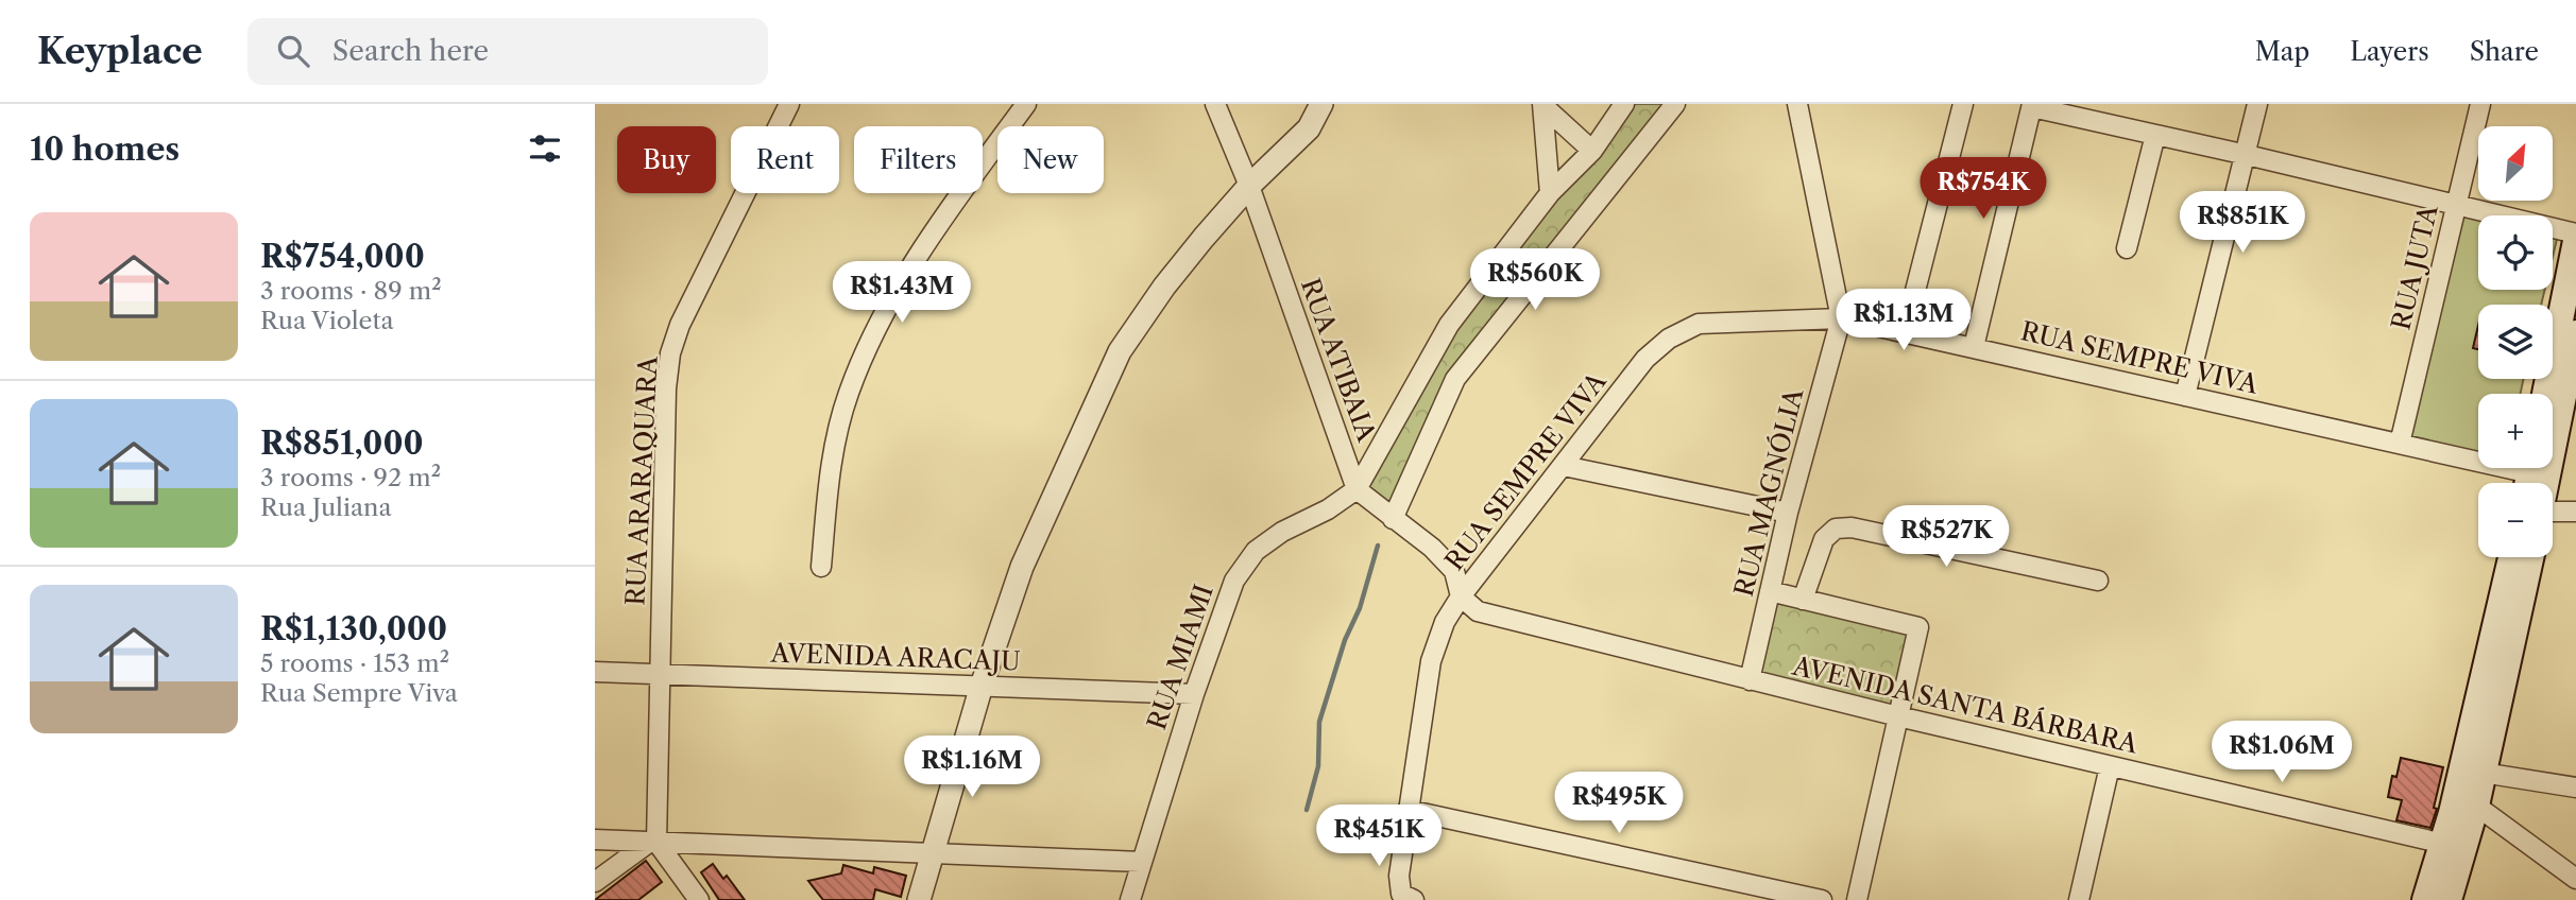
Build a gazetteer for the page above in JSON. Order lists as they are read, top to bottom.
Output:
{
  "streets": {
    "street": [
      "RUA JUTA",
      "RUA SEMPRE VIVA",
      "RUA ATIBAIA",
      "RUA ARARAQUARA",
      "RUA MAGNÓLIA",
      "AVENIDA ARACAJU",
      "RUA MIAMI",
      "AVENIDA SANTA BÁRBARA"
    ]
  },
  "crossings": [
    ["RUA JUTA", "RUA SEMPRE VIVA"],
    ["RUA SEMPRE VIVA", "RUA MAGNÓLIA"],
    ["RUA SEMPRE VIVA", "AVENIDA SANTA BÁRBARA"],
    ["RUA ATIBAIA", "RUA MIAMI"],
    ["RUA ARARAQUARA", "AVENIDA ARACAJU"],
    ["RUA MAGNÓLIA", "AVENIDA SANTA BÁRBARA"],
    ["AVENIDA ARACAJU", "RUA MIAMI"]
  ],
  "north": "top right",
  "page": {
    "header": "Keyplace",
    "search": "Search here",
    "nav": ["Map", "Layers", "Share"],
    "heading": "10 homes",
    "map_buttons": ["+", "−"],
    "chip": [
      "Buy",
      "Rent",
      "Filters",
      "New"
    ],
    "price": [
      "R$754K",
      "R$851K",
      "R$560K",
      "R$1.43M",
      "R$1.13M",
      "R$527K",
      "R$1.06M",
      "R$1.16M",
      "R$495K",
      "R$451K"
    ],
    "list": [
      {
        "name": "R$754,000",
        "note": "3 rooms · 89 m² · Rua Violeta"
      },
      {
        "name": "R$851,000",
        "note": "3 rooms · 92 m² · Rua Juliana"
      },
      {
        "name": "R$1,130,000",
        "note": "5 rooms · 153 m² · Rua Sempre Viva"
      }
    ]
  }
}
